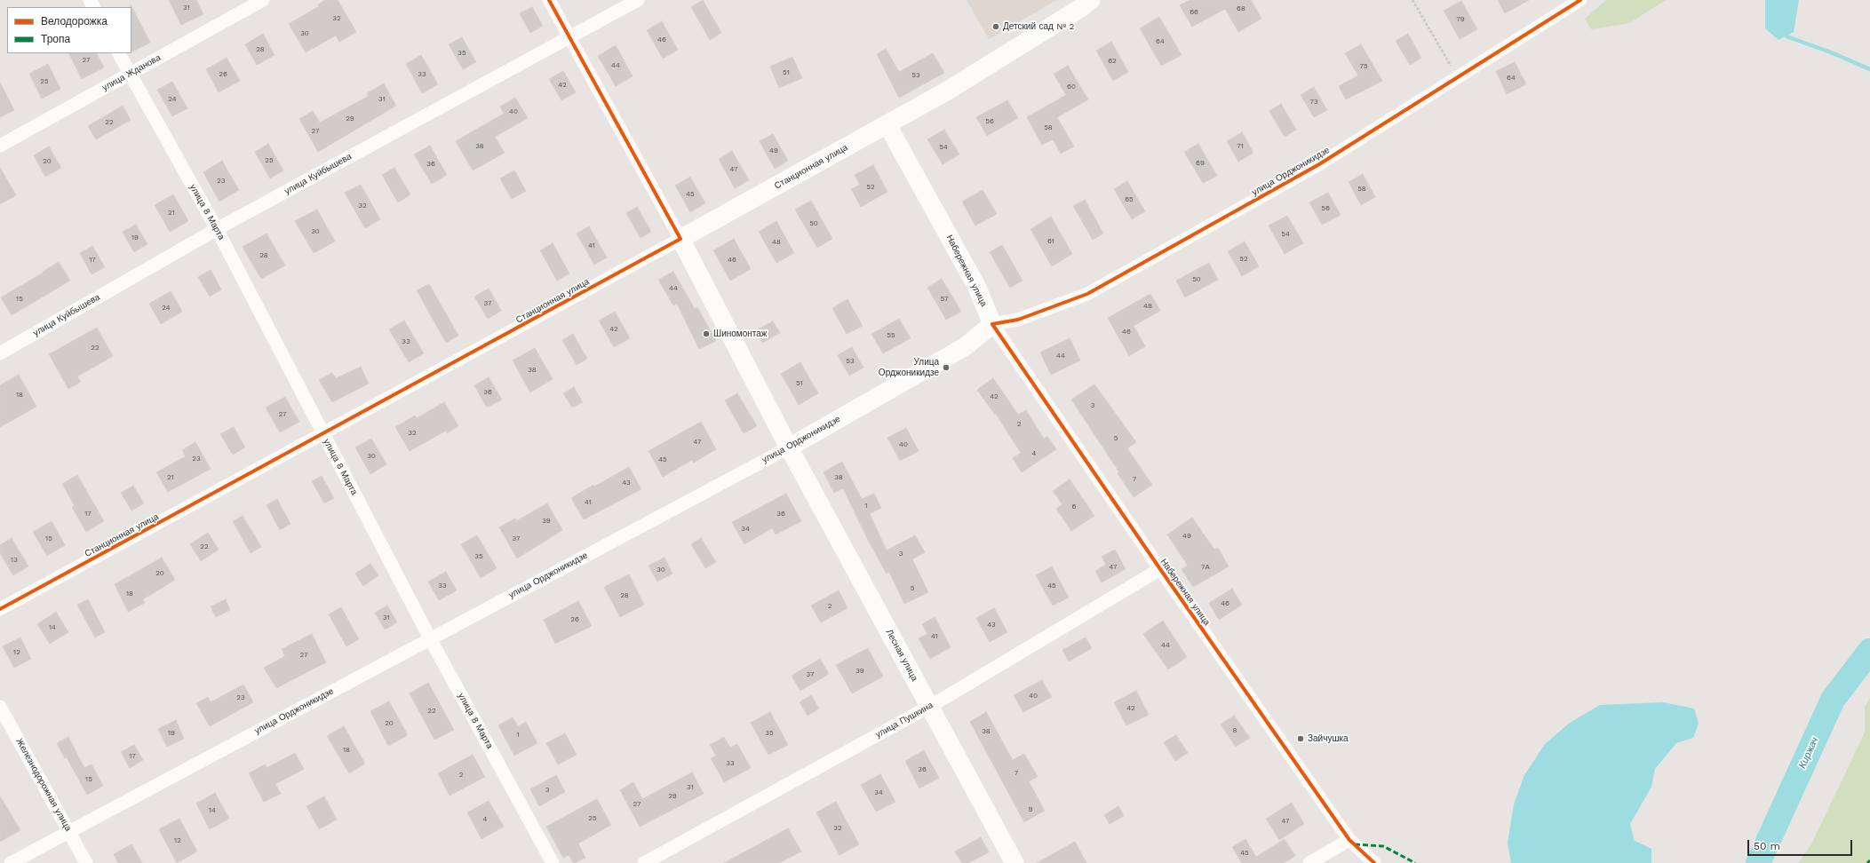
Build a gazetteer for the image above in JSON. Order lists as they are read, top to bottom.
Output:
{
  "streets": {
    "main road": [
      "Станционная улица",
      "улица Орджоникидзе",
      "Набережная улица",
      "Лесная улица"
    ],
    "street": [
      "улица Жданова",
      "улица Куйбышева",
      "улица 8 Марта",
      "улица Пушкина",
      "Железнодорожная улица"
    ]
  },
  "crossings": [
    ["улица Жданова", "улица 8 Марта"],
    ["Станционная улица", "улица 8 Марта"],
    ["Станционная улица", "Набережная улица"],
    ["Станционная улица", "Лесная улица"],
    ["улица Орджоникидзе", "улица 8 Марта"],
    ["улица Орджоникидзе", "Набережная улица"],
    ["улица Орджоникидзе", "Лесная улица"],
    ["улица Орджоникидзе", "Железнодорожная улица"],
    ["улица Куйбышева", "улица 8 Марта"],
    ["Набережная улица", "улица Пушкина"],
    ["Лесная улица", "улица Пушкина"]
  ],
  "water": ["Киржач"],
  "places": [
    "Детский сад № 2",
    "Шиномонтаж",
    "Улица Орджоникидзе",
    "Зайчушка"
  ],
  "house_numbers": [
    "31",
    "68",
    "66",
    "32",
    "79",
    "30",
    "46",
    "64",
    "28",
    "35",
    "27",
    "62",
    "44",
    "75",
    "51",
    "26",
    "33",
    "53",
    "64",
    "25",
    "42",
    "60",
    "24",
    "31",
    "73",
    "40",
    "29",
    "56",
    "22",
    "58",
    "27",
    "38",
    "71",
    "54",
    "49",
    "25",
    "20",
    "69",
    "36",
    "47",
    "23",
    "52",
    "58",
    "45",
    "65",
    "32",
    "56",
    "21",
    "50",
    "30",
    "54",
    "19",
    "61",
    "48",
    "41",
    "28",
    "52",
    "17",
    "46",
    "50",
    "44",
    "15",
    "57",
    "37",
    "48",
    "24",
    "42",
    "46",
    "55",
    "33",
    "22",
    "44",
    "53",
    "38",
    "51",
    "36",
    "18",
    "42",
    "3",
    "27",
    "2",
    "32",
    "5",
    "47",
    "40",
    "4",
    "30",
    "23",
    "45",
    "21",
    "38",
    "7",
    "43",
    "41",
    "1",
    "6",
    "17",
    "36",
    "39",
    "34",
    "49",
    "15",
    "37",
    "22",
    "3",
    "35",
    "13",
    "47",
    "7А",
    "30",
    "20",
    "33",
    "45",
    "5",
    "18",
    "28",
    "46",
    "2",
    "31",
    "26",
    "43",
    "14",
    "41",
    "44",
    "12",
    "27",
    "39",
    "37",
    "40",
    "23",
    "42",
    "22",
    "20",
    "8",
    "38",
    "19",
    "35",
    "1",
    "18",
    "17",
    "33",
    "36",
    "7",
    "2",
    "15",
    "31",
    "3",
    "34",
    "29",
    "27",
    "9",
    "14",
    "25",
    "4",
    "47",
    "32",
    "12",
    "45"
  ],
  "legend": ["Велодорожка", "Тропа"],
  "scale_bar": "50 m"
}
